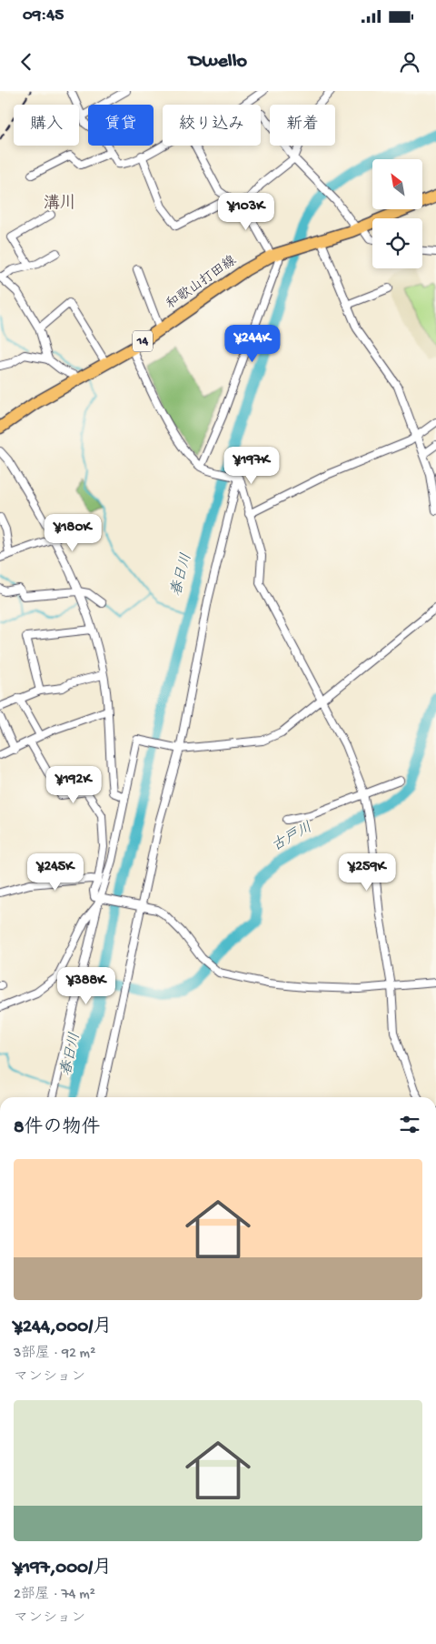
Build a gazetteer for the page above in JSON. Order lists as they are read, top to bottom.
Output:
{
  "streets": {
    "main road": ["和歌山打田線", "14"]
  },
  "districts": ["溝川"],
  "water": ["春日川", "古戸川"],
  "north": "top left",
  "page": {
    "status": "09:45",
    "header": "Dwello",
    "chip": [
      "購入",
      "賃貸",
      "絞り込み",
      "新着"
    ],
    "price": [
      "¥103K",
      "¥244K",
      "¥197K",
      "¥180K",
      "¥192K",
      "¥245K",
      "¥259K",
      "¥388K"
    ],
    "heading": "8件の物件",
    "list": [
      {
        "name": "¥244,000/月",
        "note": "3部屋 · 92 m² · マンション"
      },
      {
        "name": "¥197,000/月",
        "note": "2部屋 · 74 m² · マンション"
      }
    ]
  }
}
